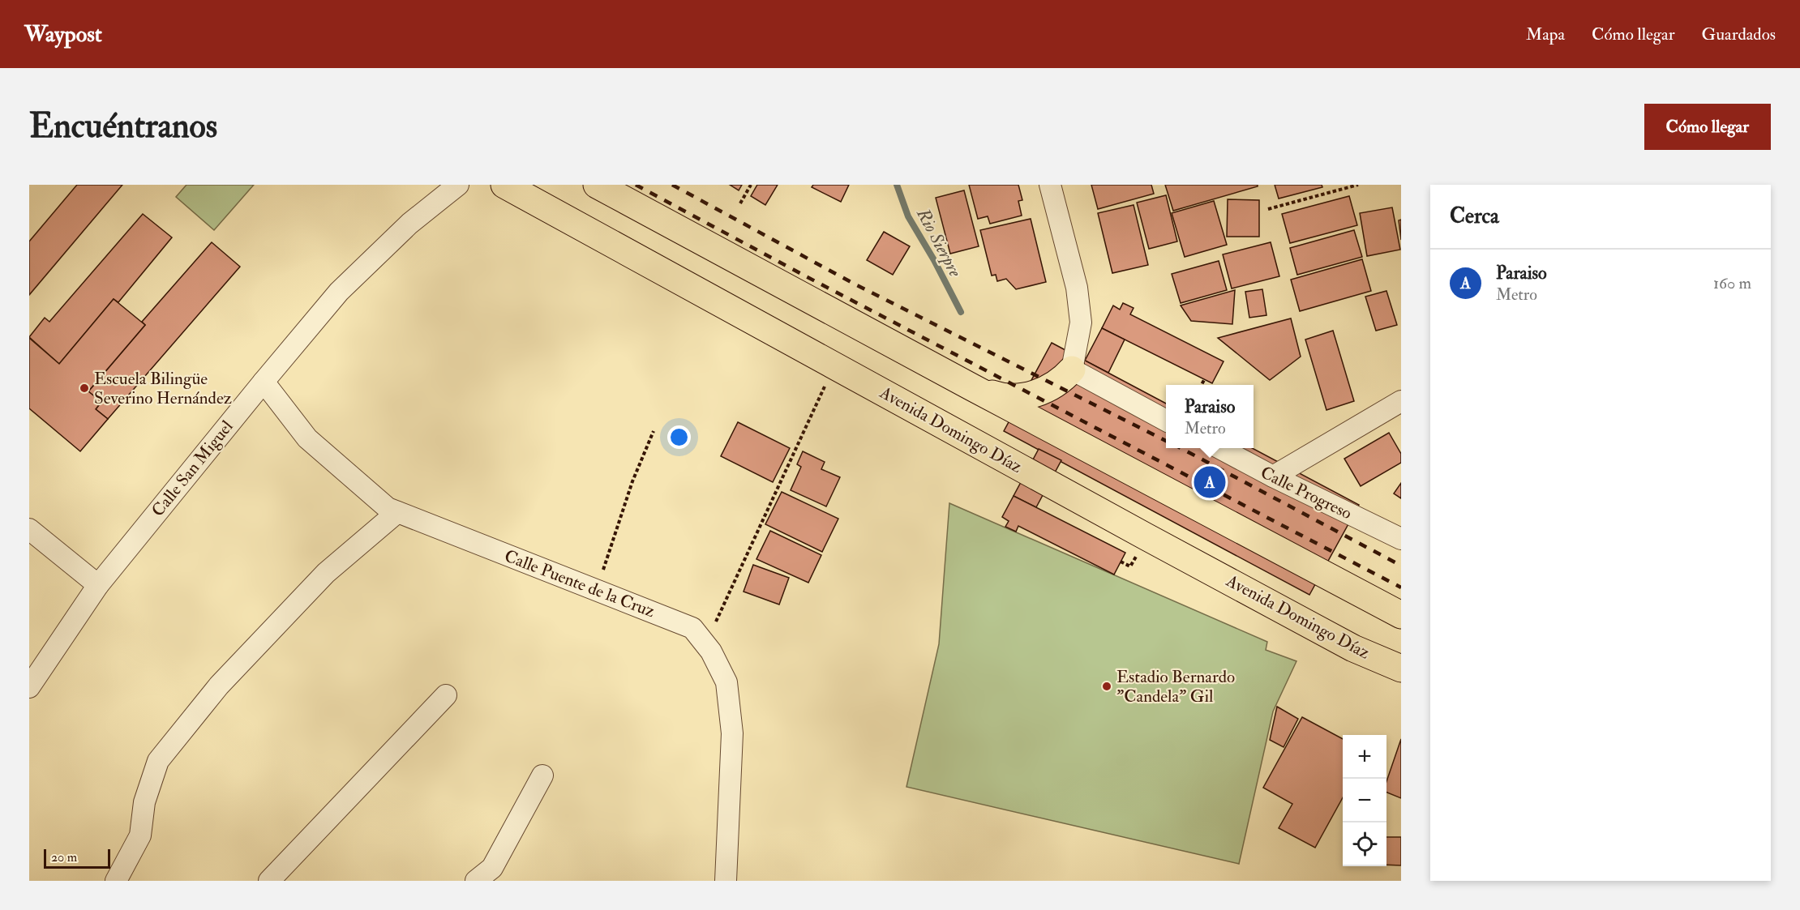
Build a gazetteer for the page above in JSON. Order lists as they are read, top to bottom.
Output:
{
  "streets": {
    "main road": ["Avenida Domingo Díaz"],
    "street": ["Calle San Miguel", "Calle Progreso", "Calle Puente de la Cruz"]
  },
  "crossings": [
    ["Calle San Miguel", "Calle Puente de la Cruz"]
  ],
  "water": ["Rio Sierpre"],
  "places": ["Escuela Bilingüe Severino Hernández", "Estadio Bernardo \"Candela\" Gil"],
  "scale_bar": "20 m",
  "page": {
    "header": "Waypost",
    "nav": ["Mapa", "Cómo llegar", "Guardados"],
    "buttons": "Cómo llegar",
    "title": "Encuéntranos",
    "heading": "Cerca",
    "list": [
      {
        "mark": "A",
        "name": "Paraiso",
        "note": "Metro",
        "value": "160 m"
      }
    ],
    "popup": ["Paraiso", "Metro"],
    "pins": "A",
    "map_buttons": ["+", "−"],
    "scale": "20 m"
  }
}
